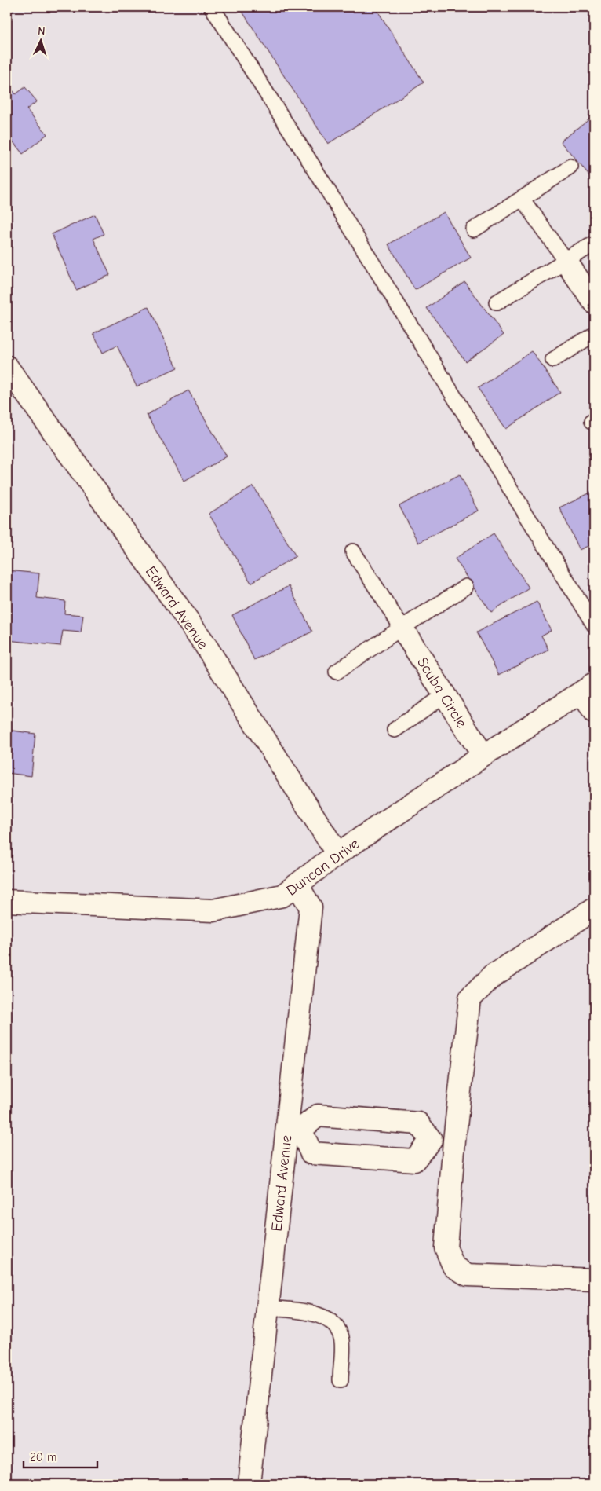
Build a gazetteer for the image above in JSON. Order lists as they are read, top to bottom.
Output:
{
  "streets": {
    "street": ["Edward Avenue", "Scuba Circle", "Duncan Drive"]
  },
  "crossings": [
    ["Edward Avenue", "Duncan Drive"],
    ["Scuba Circle", "Duncan Drive"]
  ],
  "scale_bar": "20 m",
  "north": "top"
}
